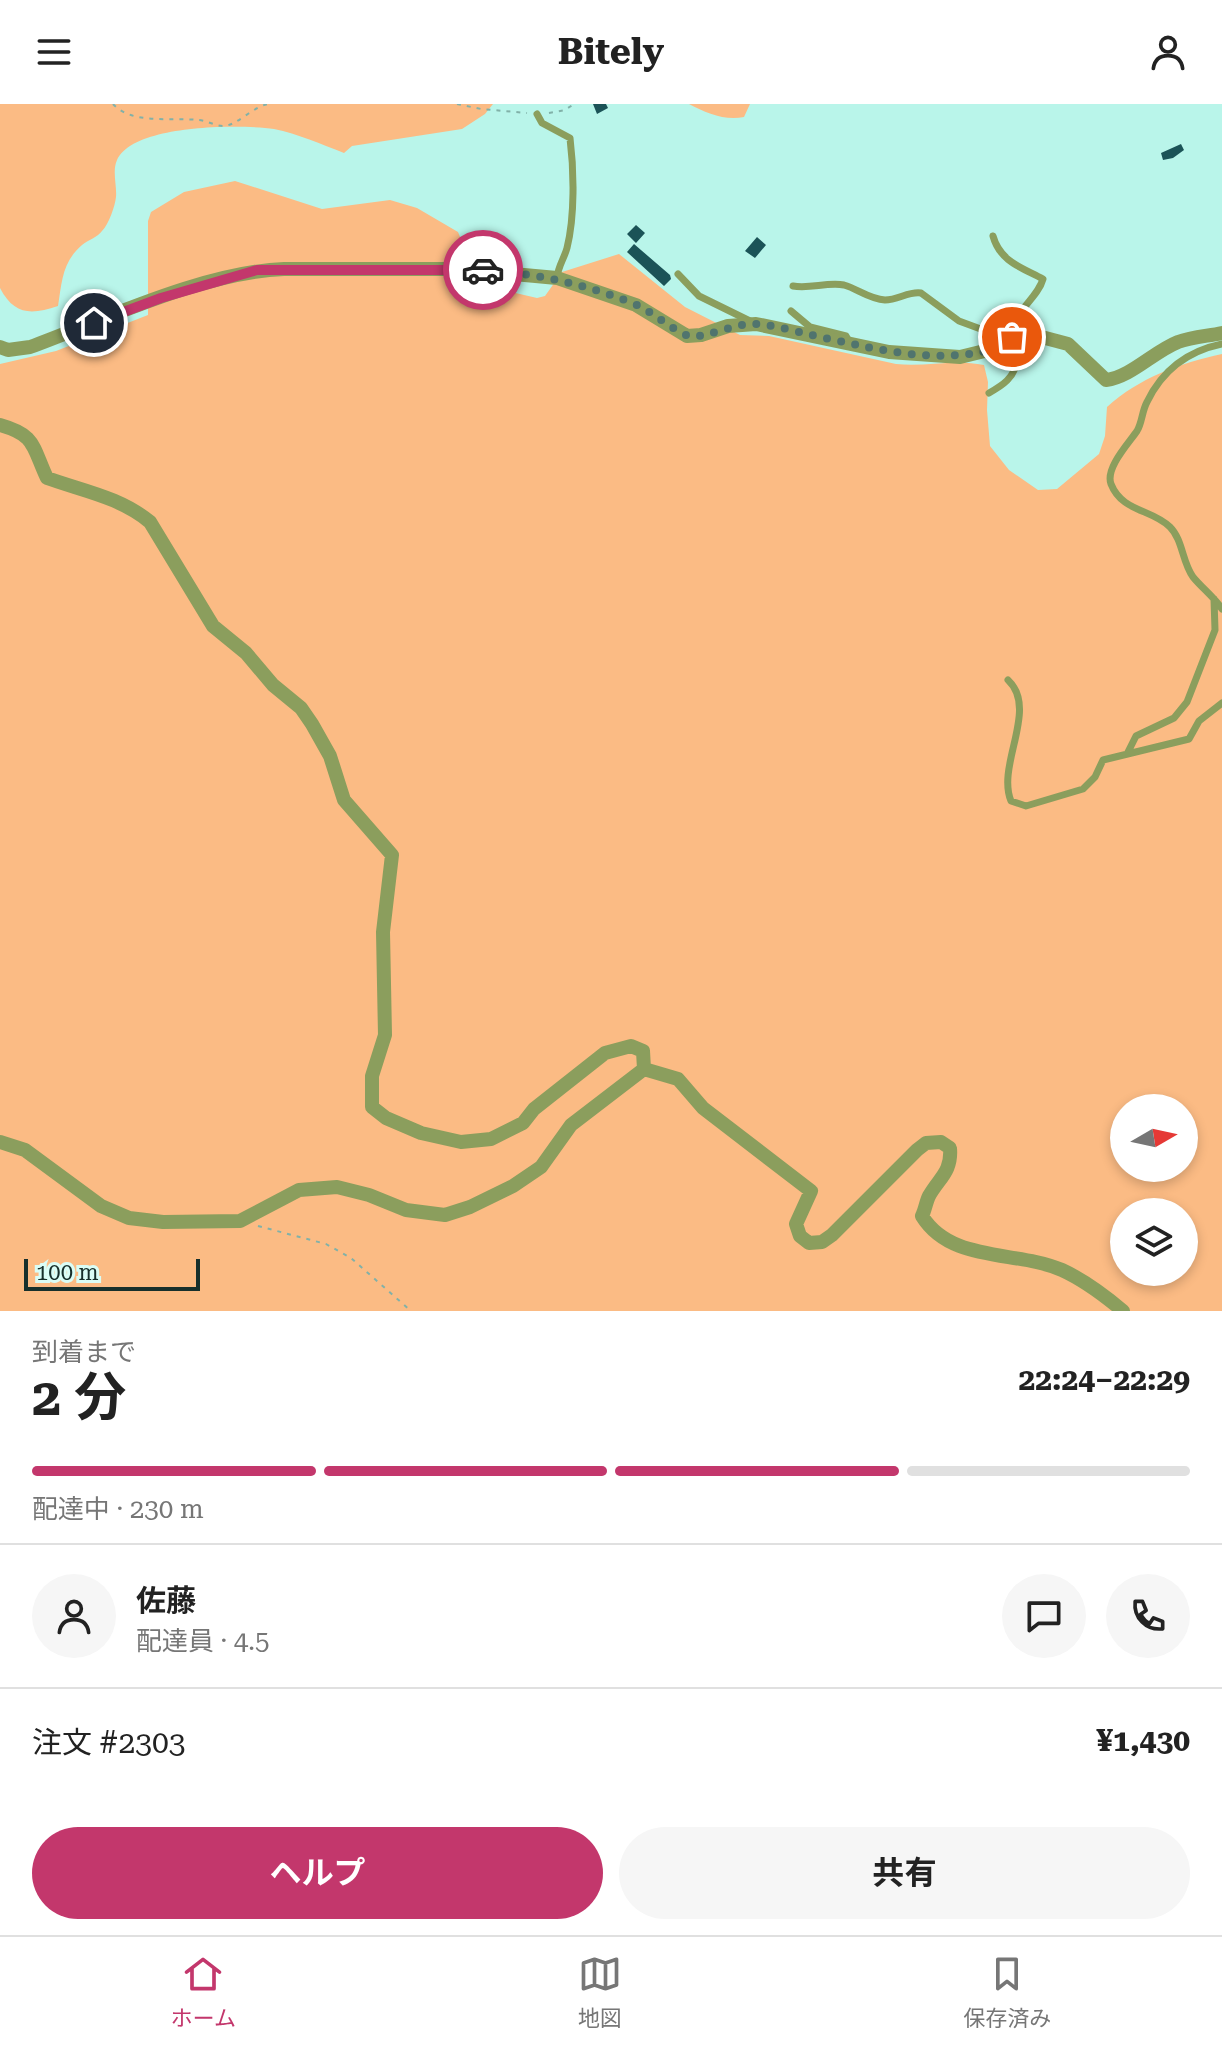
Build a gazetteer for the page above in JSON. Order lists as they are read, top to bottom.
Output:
{
  "scale_bar": "100 m",
  "north": "right",
  "page": {
    "header": "Bitely",
    "scale": "100 m",
    "heading": ["2 分", "到着まで", "22:24–22:29"],
    "panel": [
      "佐藤",
      "配達員 · 4.5",
      "注文 #2303",
      "¥1,430"
    ],
    "bar": "配達中 · 230 m",
    "buttons": ["ヘルプ", "共有"],
    "tabs": ["ホーム", "地図", "保存済み"]
  }
}
